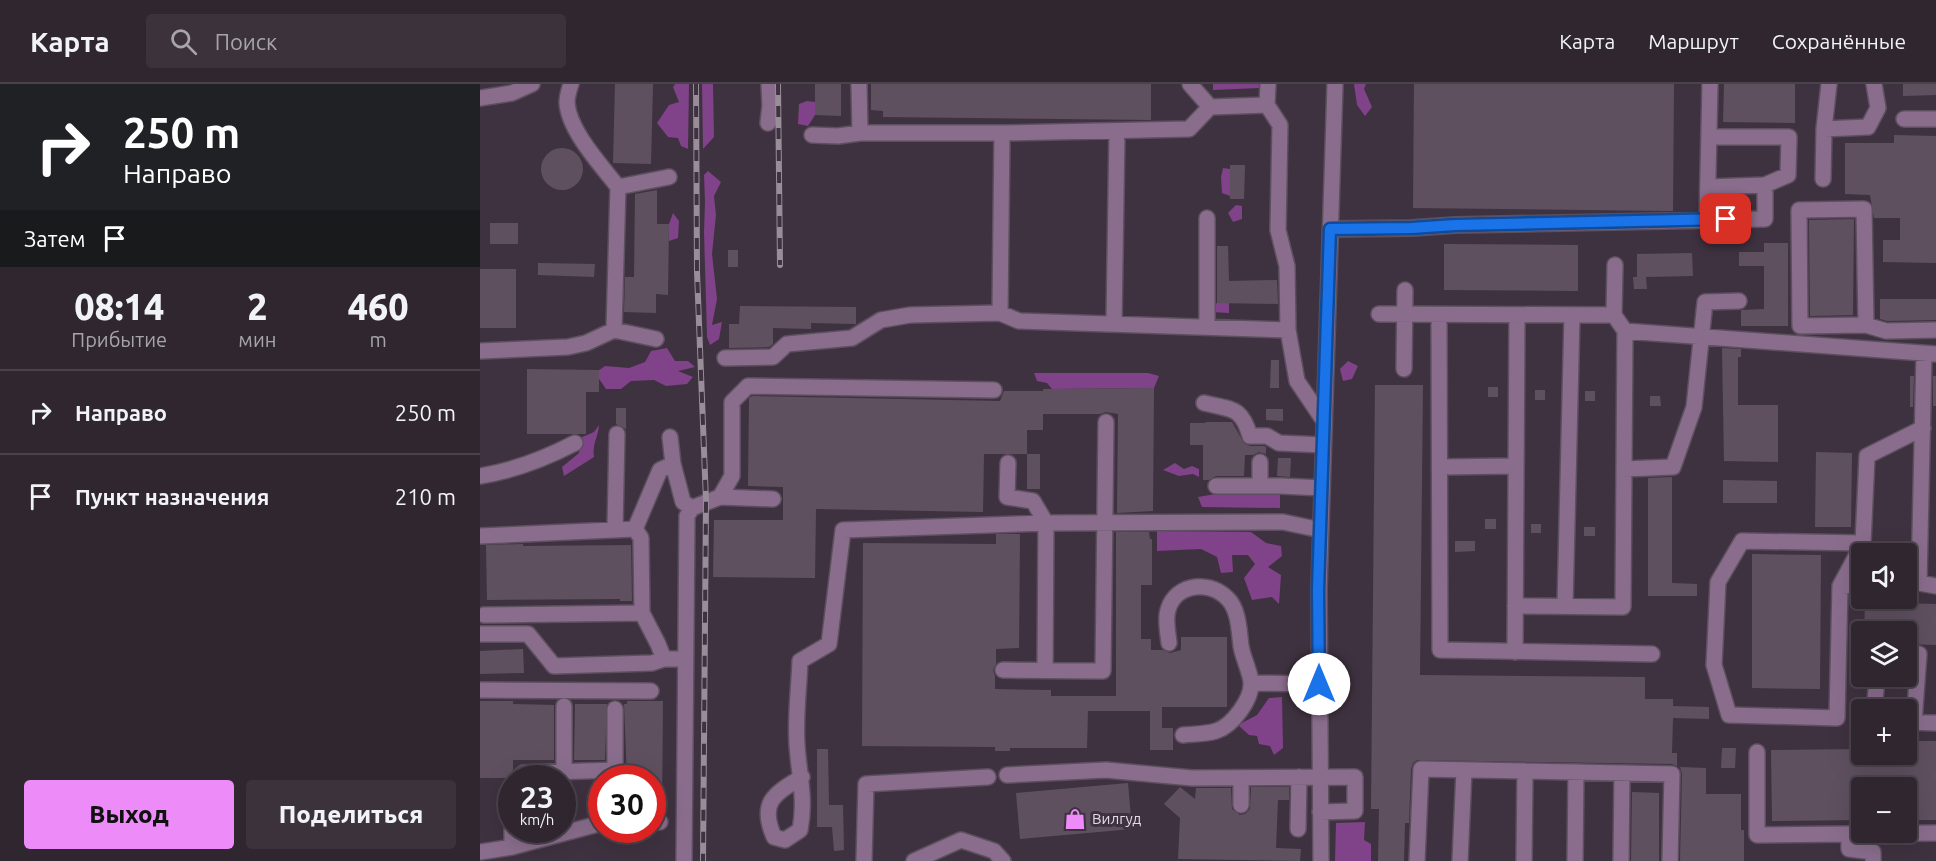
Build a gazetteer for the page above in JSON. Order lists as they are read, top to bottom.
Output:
{
  "places": {
    "shop": ["Вилгуд"]
  },
  "page": {
    "header": "Карта",
    "search": "Поиск",
    "nav": ["Карта", "Маршрут", "Сохранённые"],
    "turn": ["250 m", "Направо"],
    "then": "Затем",
    "eta": [
      "08:14",
      "Прибытие",
      "2",
      "мин",
      "460",
      "m"
    ],
    "list": [
      {
        "name": "Направо",
        "value": "250 m"
      },
      {
        "name": "Пункт назначения",
        "value": "210 m"
      }
    ],
    "map_buttons": ["+", "−"],
    "speed": "23 km/h",
    "limit": "30",
    "buttons": ["Выход", "Поделиться"]
  }
}
